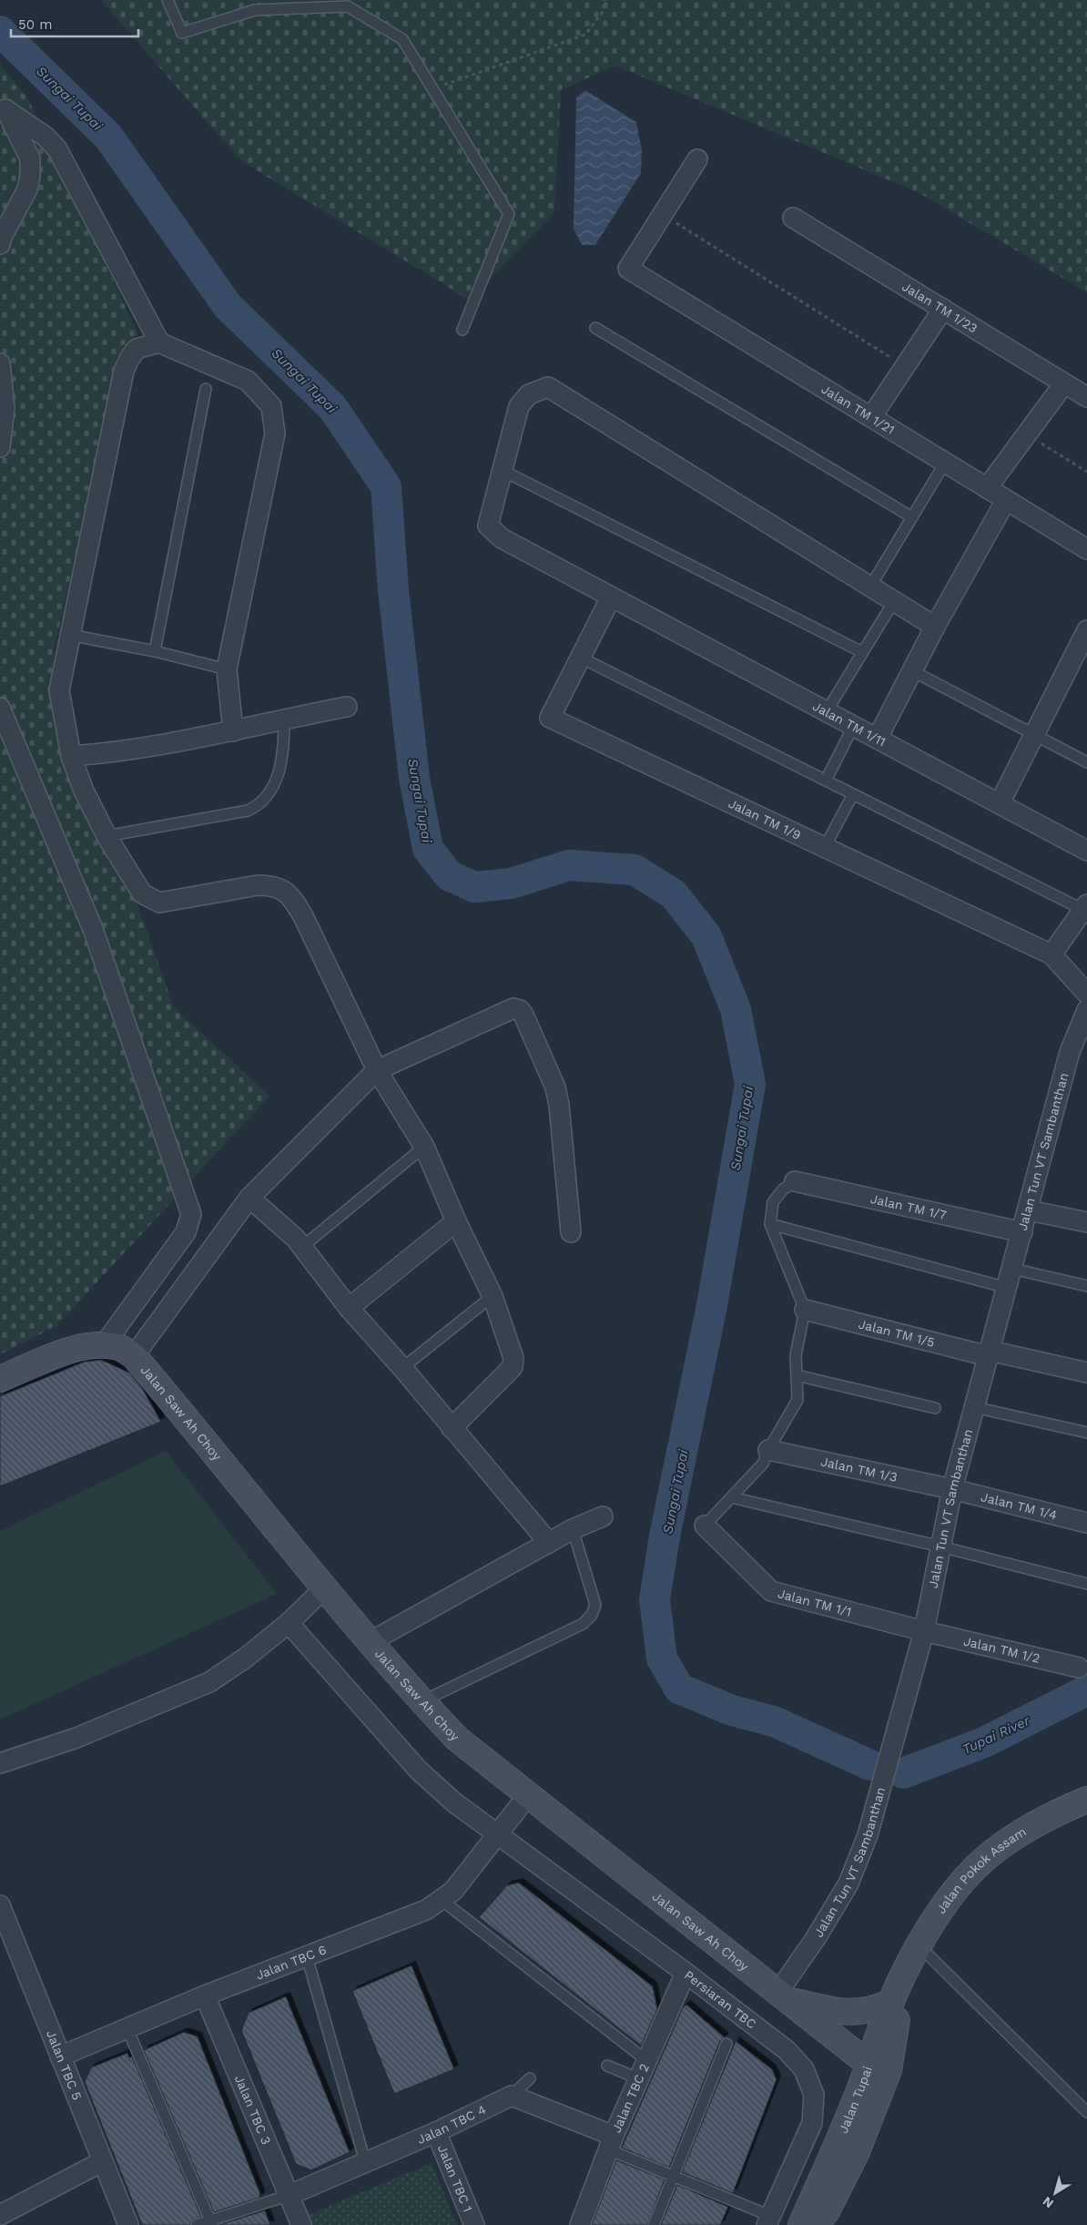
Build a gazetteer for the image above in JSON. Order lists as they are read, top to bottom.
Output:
{
  "streets": {
    "street": [
      "Jalan TM 1/23",
      "Jalan TM 1/21",
      "Jalan TM 1/11",
      "Jalan TM 1/9",
      "Jalan Tun VT Sambanthan",
      "Jalan TM 1/7",
      "Jalan TM 1/5",
      "Jalan Saw Ah Choy",
      "Jalan TM 1/3",
      "Jalan TM 1/4",
      "Jalan TM 1/1",
      "Jalan TM 1/2",
      "Jalan Pokok Assam",
      "Jalan TBC 6",
      "Persiaran TBC",
      "Jalan TBC 5",
      "Jalan TBC 2",
      "Jalan Tupai",
      "Jalan TBC 3",
      "Jalan TBC 4",
      "Jalan TBC 1"
    ]
  },
  "crossings": [
    ["Jalan TM 1/11", "Jalan TM 1/9"],
    ["Jalan Tun VT Sambanthan", "Jalan TM 1/7"],
    ["Jalan Tun VT Sambanthan", "Jalan TM 1/5"],
    ["Jalan Tun VT Sambanthan", "Jalan Saw Ah Choy"],
    ["Jalan Tun VT Sambanthan", "Jalan TM 1/3"],
    ["Jalan Tun VT Sambanthan", "Jalan TM 1/4"],
    ["Jalan Tun VT Sambanthan", "Jalan TM 1/1"],
    ["Jalan Tun VT Sambanthan", "Jalan TM 1/2"],
    ["Jalan Saw Ah Choy", "Jalan TBC 6"],
    ["Jalan Saw Ah Choy", "Jalan Tupai"],
    ["Jalan TM 1/3", "Jalan TM 1/4"],
    ["Jalan TM 1/1", "Jalan TM 1/2"],
    ["Jalan Pokok Assam", "Jalan Tupai"],
    ["Jalan TBC 6", "Persiaran TBC"],
    ["Jalan TBC 6", "Jalan TBC 5"],
    ["Jalan TBC 6", "Jalan TBC 3"],
    ["Persiaran TBC", "Jalan TBC 2"],
    ["Jalan TBC 3", "Jalan TBC 4"],
    ["Jalan TBC 4", "Jalan TBC 1"]
  ],
  "water": ["Sungai Tupai", "Tupai River"],
  "scale_bar": "50 m",
  "north": "bottom left"
}
